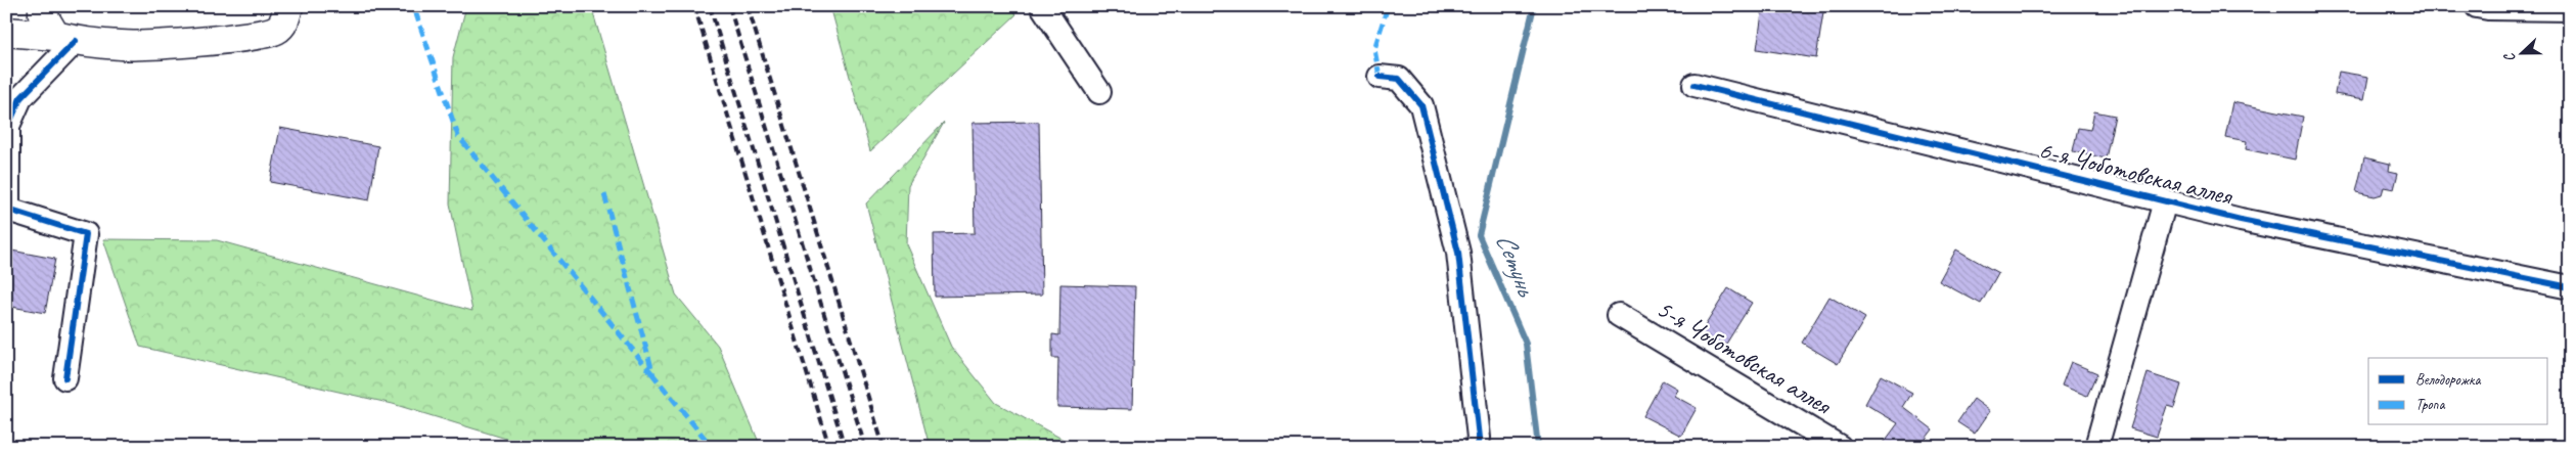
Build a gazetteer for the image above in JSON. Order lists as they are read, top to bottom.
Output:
{
  "streets": {
    "street": ["6-я Чоботовская аллея", "5-я Чоботовская аллея"]
  },
  "water": ["Сетунь"],
  "legend": ["Велодорожка", "Тропа"],
  "north": "left"
}
